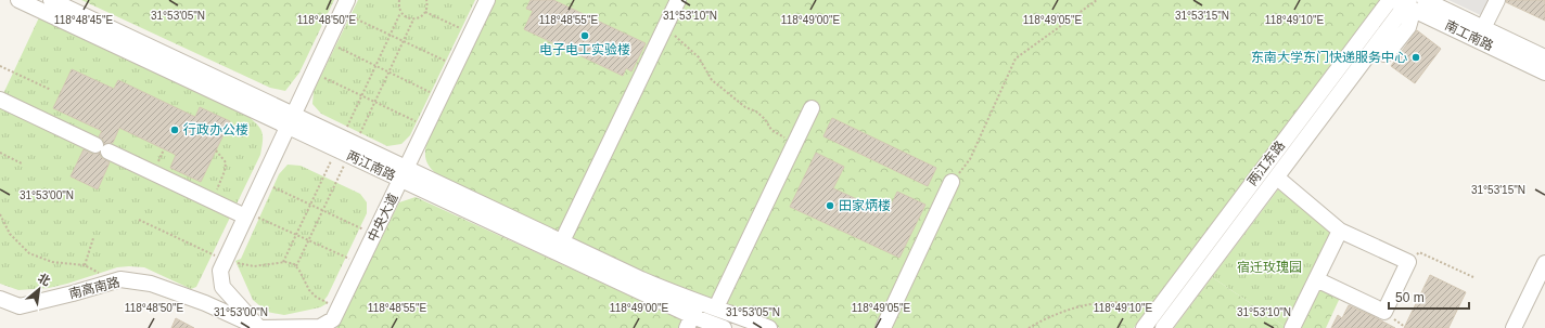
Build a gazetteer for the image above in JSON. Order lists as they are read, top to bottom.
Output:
{
  "streets": {
    "street": [
      "南工南路",
      "两江东路",
      "两江南路",
      "中央大道",
      "南高南路"
    ]
  },
  "crossings": [
    ["南工南路", "两江东路"],
    ["两江南路", "中央大道"],
    ["中央大道", "南高南路"]
  ],
  "parks": ["宿迁玫瑰园"],
  "places": [
    "电子电工实验楼",
    "东南大学东门快递服务中心",
    "行政办公楼",
    "田家炳楼"
  ],
  "scale_bar": "50 m",
  "north": "top right",
  "coordinates": [
    "31°53'05\"N",
    "31°53'10\"N",
    "31°53'15\"N",
    "118°48'45\"E",
    "118°48'50\"E",
    "118°48'55\"E",
    "118°49'00\"E",
    "118°49'05\"E",
    "118°49'10\"E",
    "31°53'00\"N"
  ]
}
